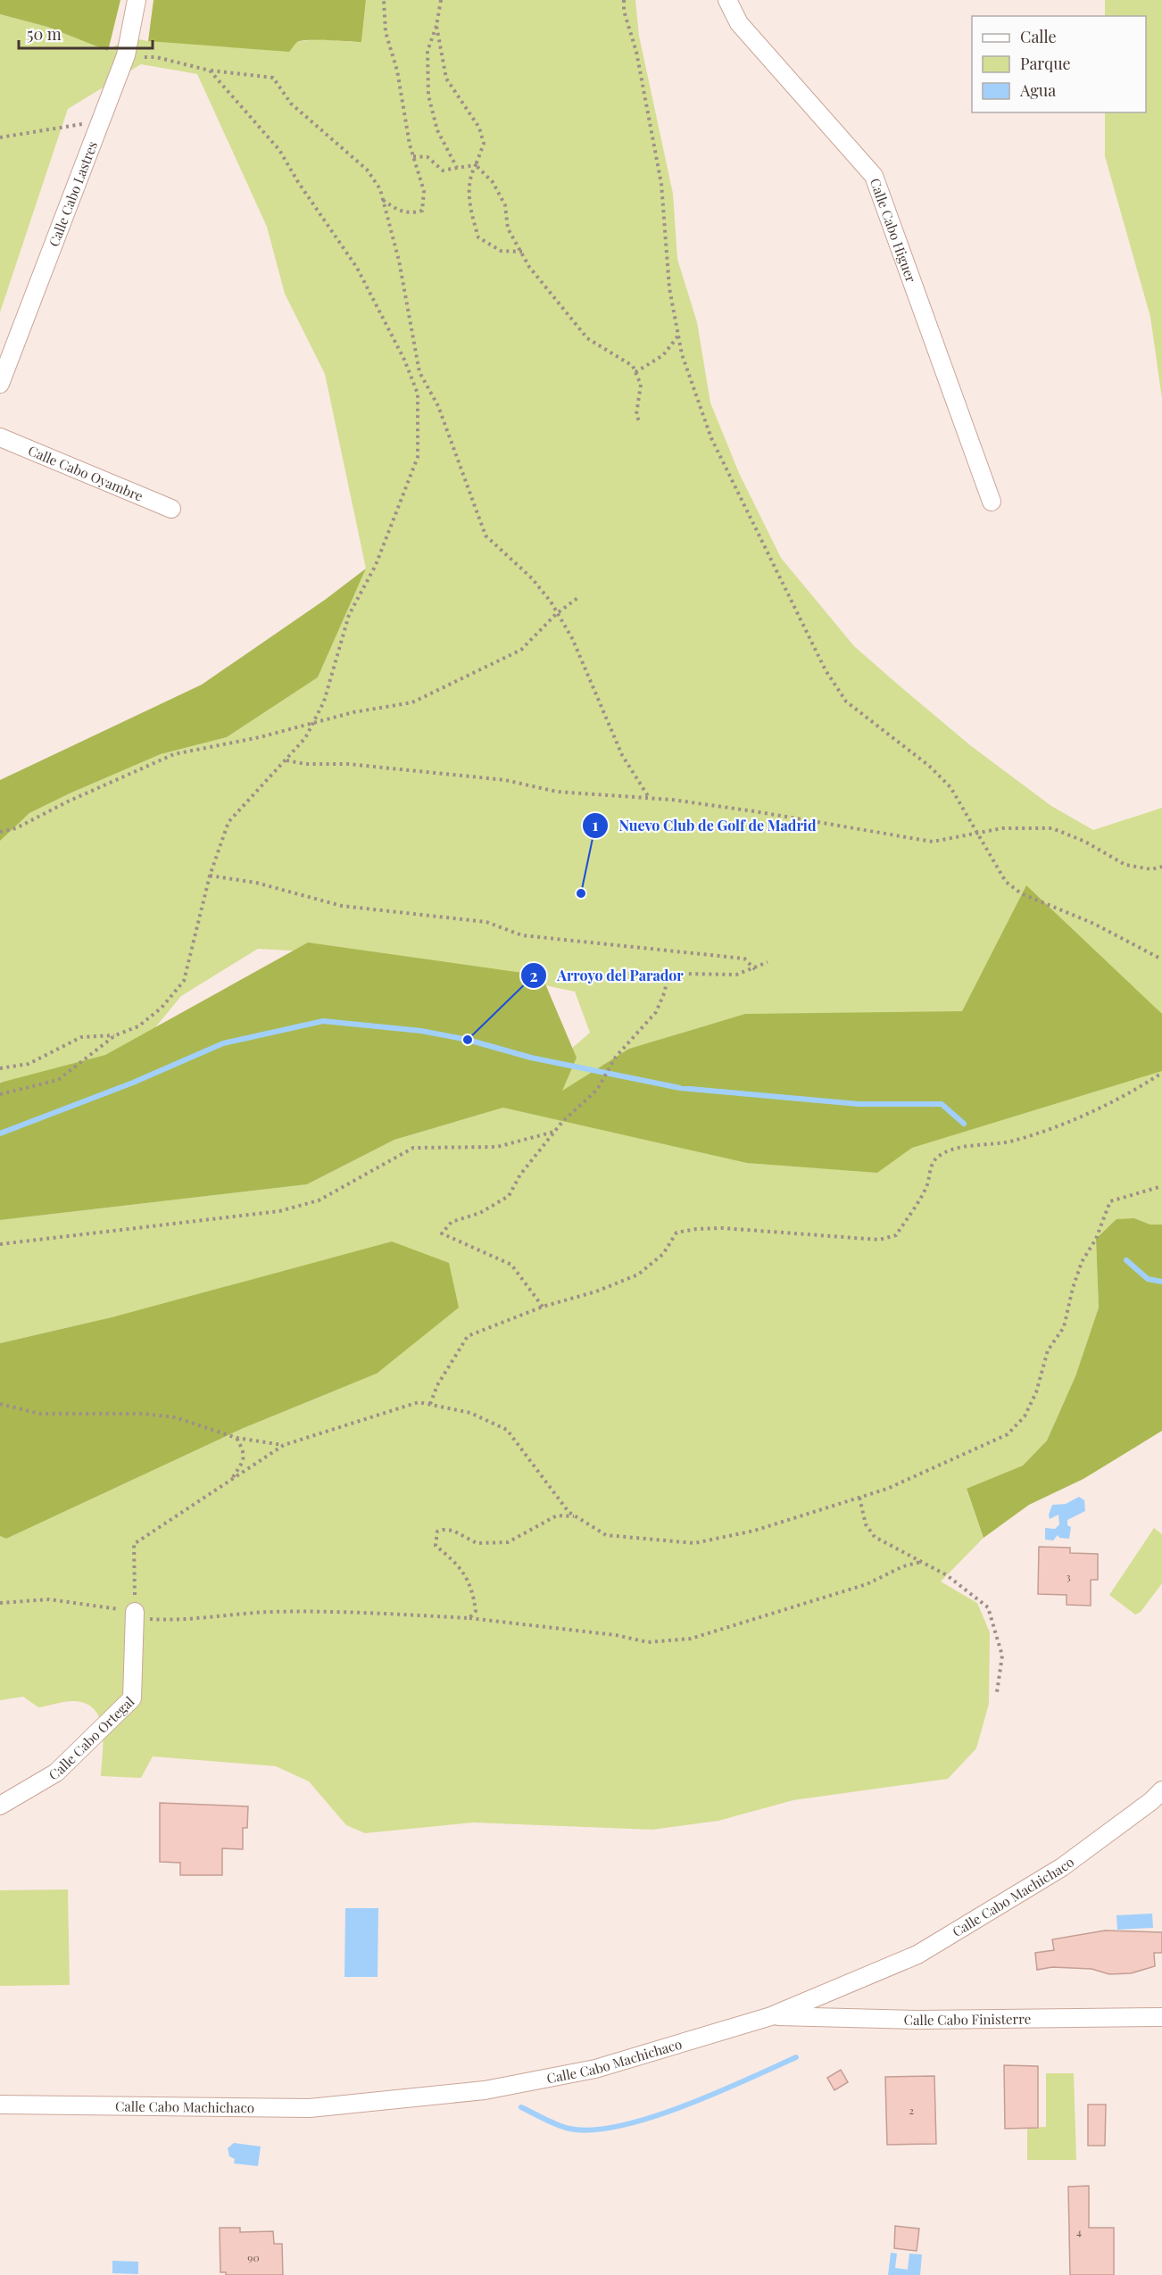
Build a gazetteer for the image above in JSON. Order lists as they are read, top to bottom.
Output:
{
  "streets": {
    "street": [
      "Calle Cabo Lastres",
      "Calle Cabo Higuer",
      "Calle Cabo Oyambre",
      "Calle Cabo Ortegal",
      "Calle Cabo Machichaco",
      "Calle Cabo Finisterre"
    ]
  },
  "crossings": [
    ["Calle Cabo Machichaco", "Calle Cabo Finisterre"]
  ],
  "places": ["Nuevo Club de Golf de Madrid", "Arroyo del Parador"],
  "house_numbers": [
    "3",
    "2",
    "4",
    "90"
  ],
  "legend": ["Calle", "Parque", "Agua"],
  "scale_bar": "50 m"
}
